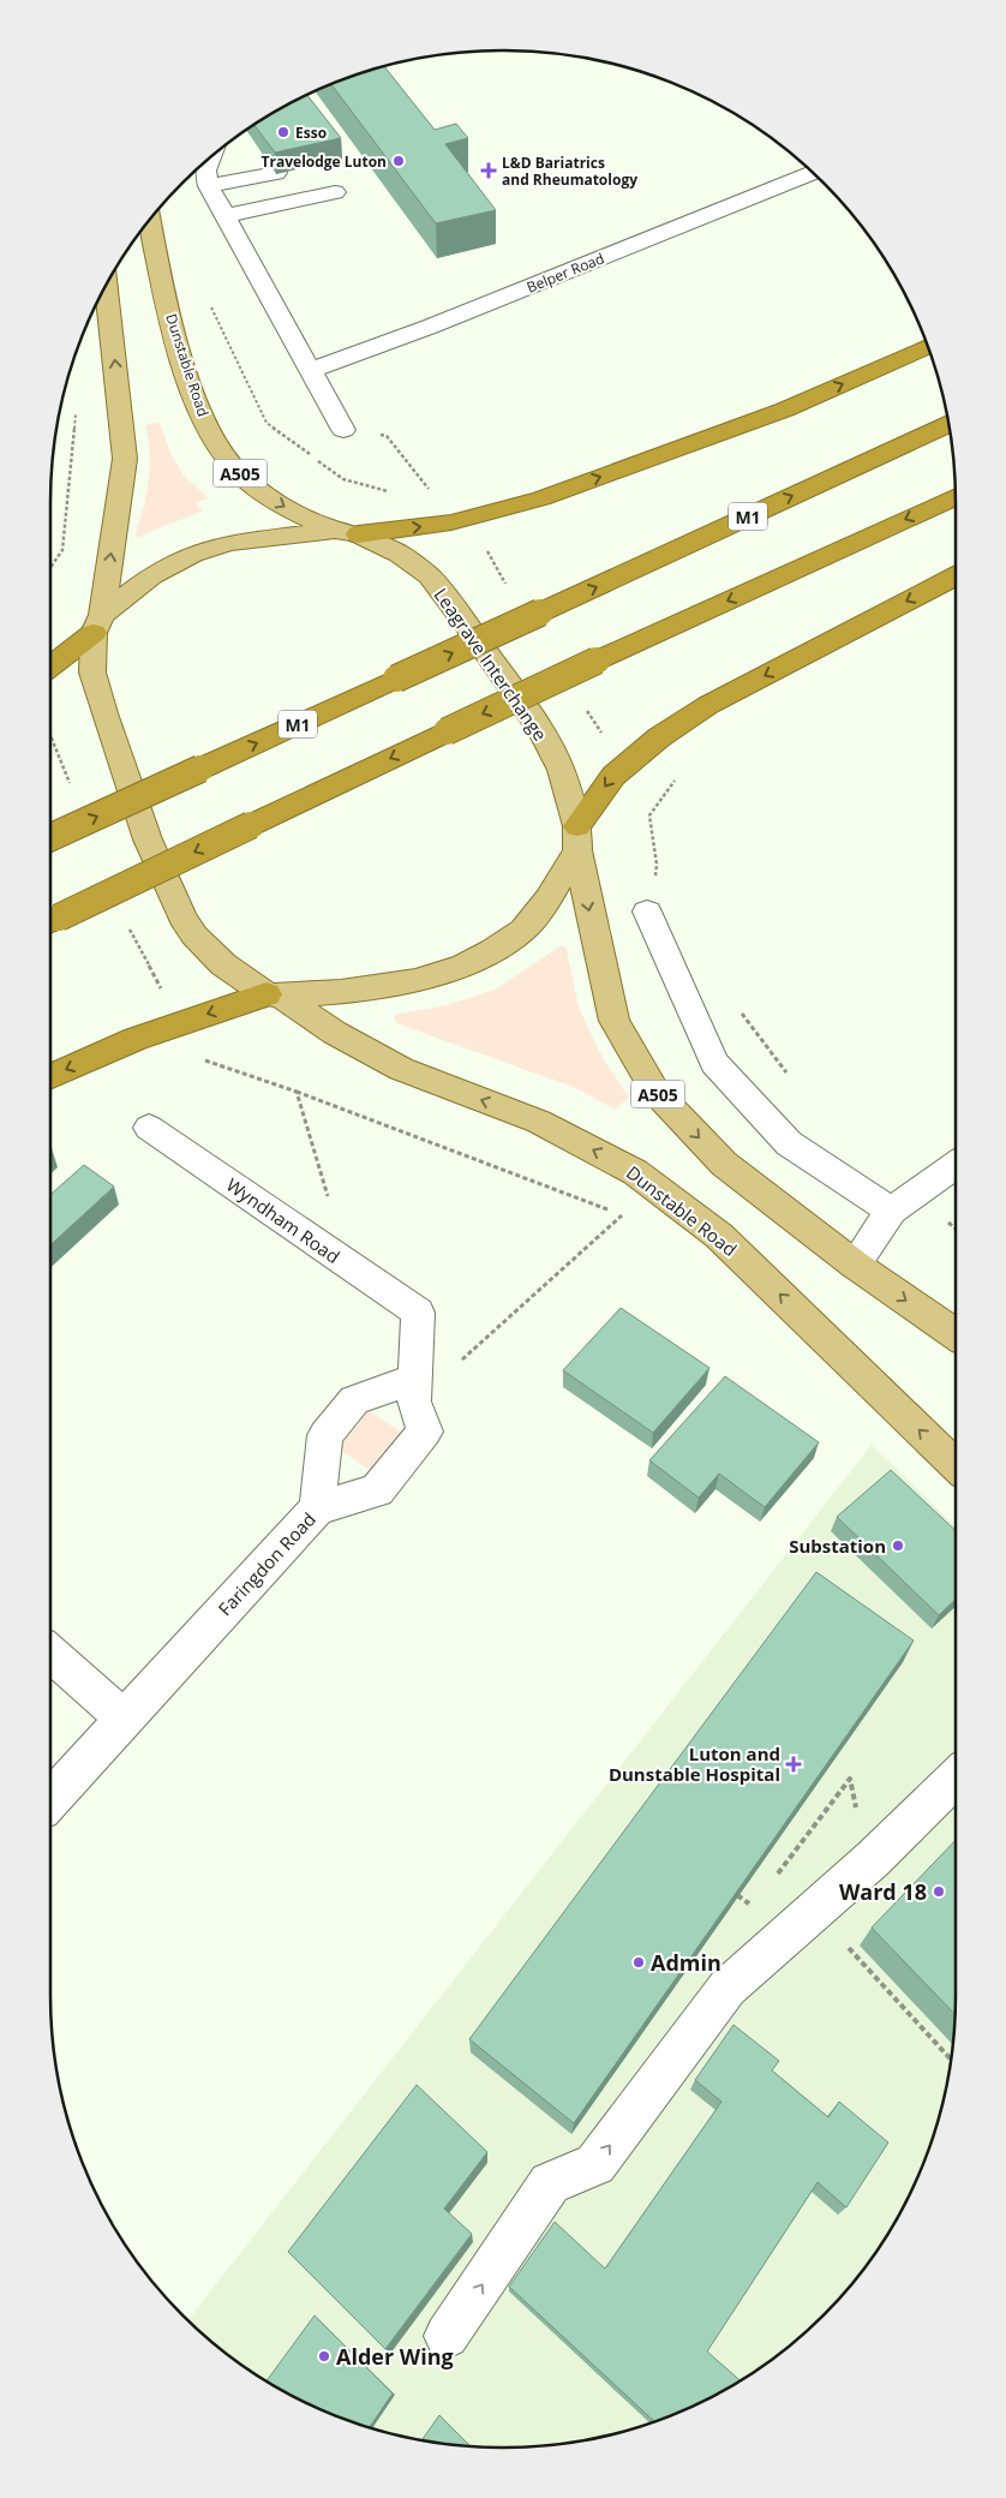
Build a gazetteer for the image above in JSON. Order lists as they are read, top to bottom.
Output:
{
  "streets": {
    "highway": ["M1"],
    "main road": ["Dunstable Road", "A505", "Leagrave Interchange"],
    "street": ["Belper Road", "Wyndham Road", "Faringdon Road"]
  },
  "crossings": [
    ["Dunstable Road", "Leagrave Interchange"],
    ["A505", "Leagrave Interchange"],
    ["Wyndham Road", "Faringdon Road"]
  ],
  "places": {
    "other": [
      "Esso",
      "Travelodge Luton",
      "Substation",
      "Ward 18",
      "Admin",
      "Alder Wing"
    ],
    "health": ["L&D Bariatrics and Rheumatology", "Luton and Dunstable Hospital"]
  }
}
